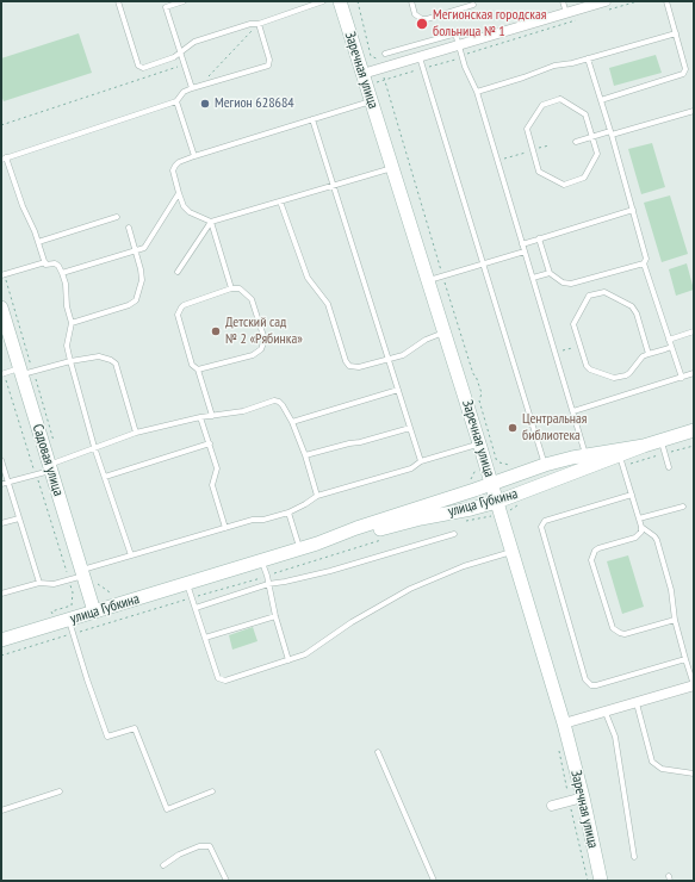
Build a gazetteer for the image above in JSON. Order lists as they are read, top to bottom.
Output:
{
  "streets": {
    "main road": ["Заречная улица", "Садовая улица", "улица Губкина"]
  },
  "crossings": [
    ["Заречная улица", "улица Губкина"],
    ["Садовая улица", "улица Губкина"]
  ],
  "places": [
    "Мегионская городская больница № 1",
    "Мегион 628684",
    "Детский сад № 2 «Рябинка»",
    "Центральная библиотека"
  ]
}
